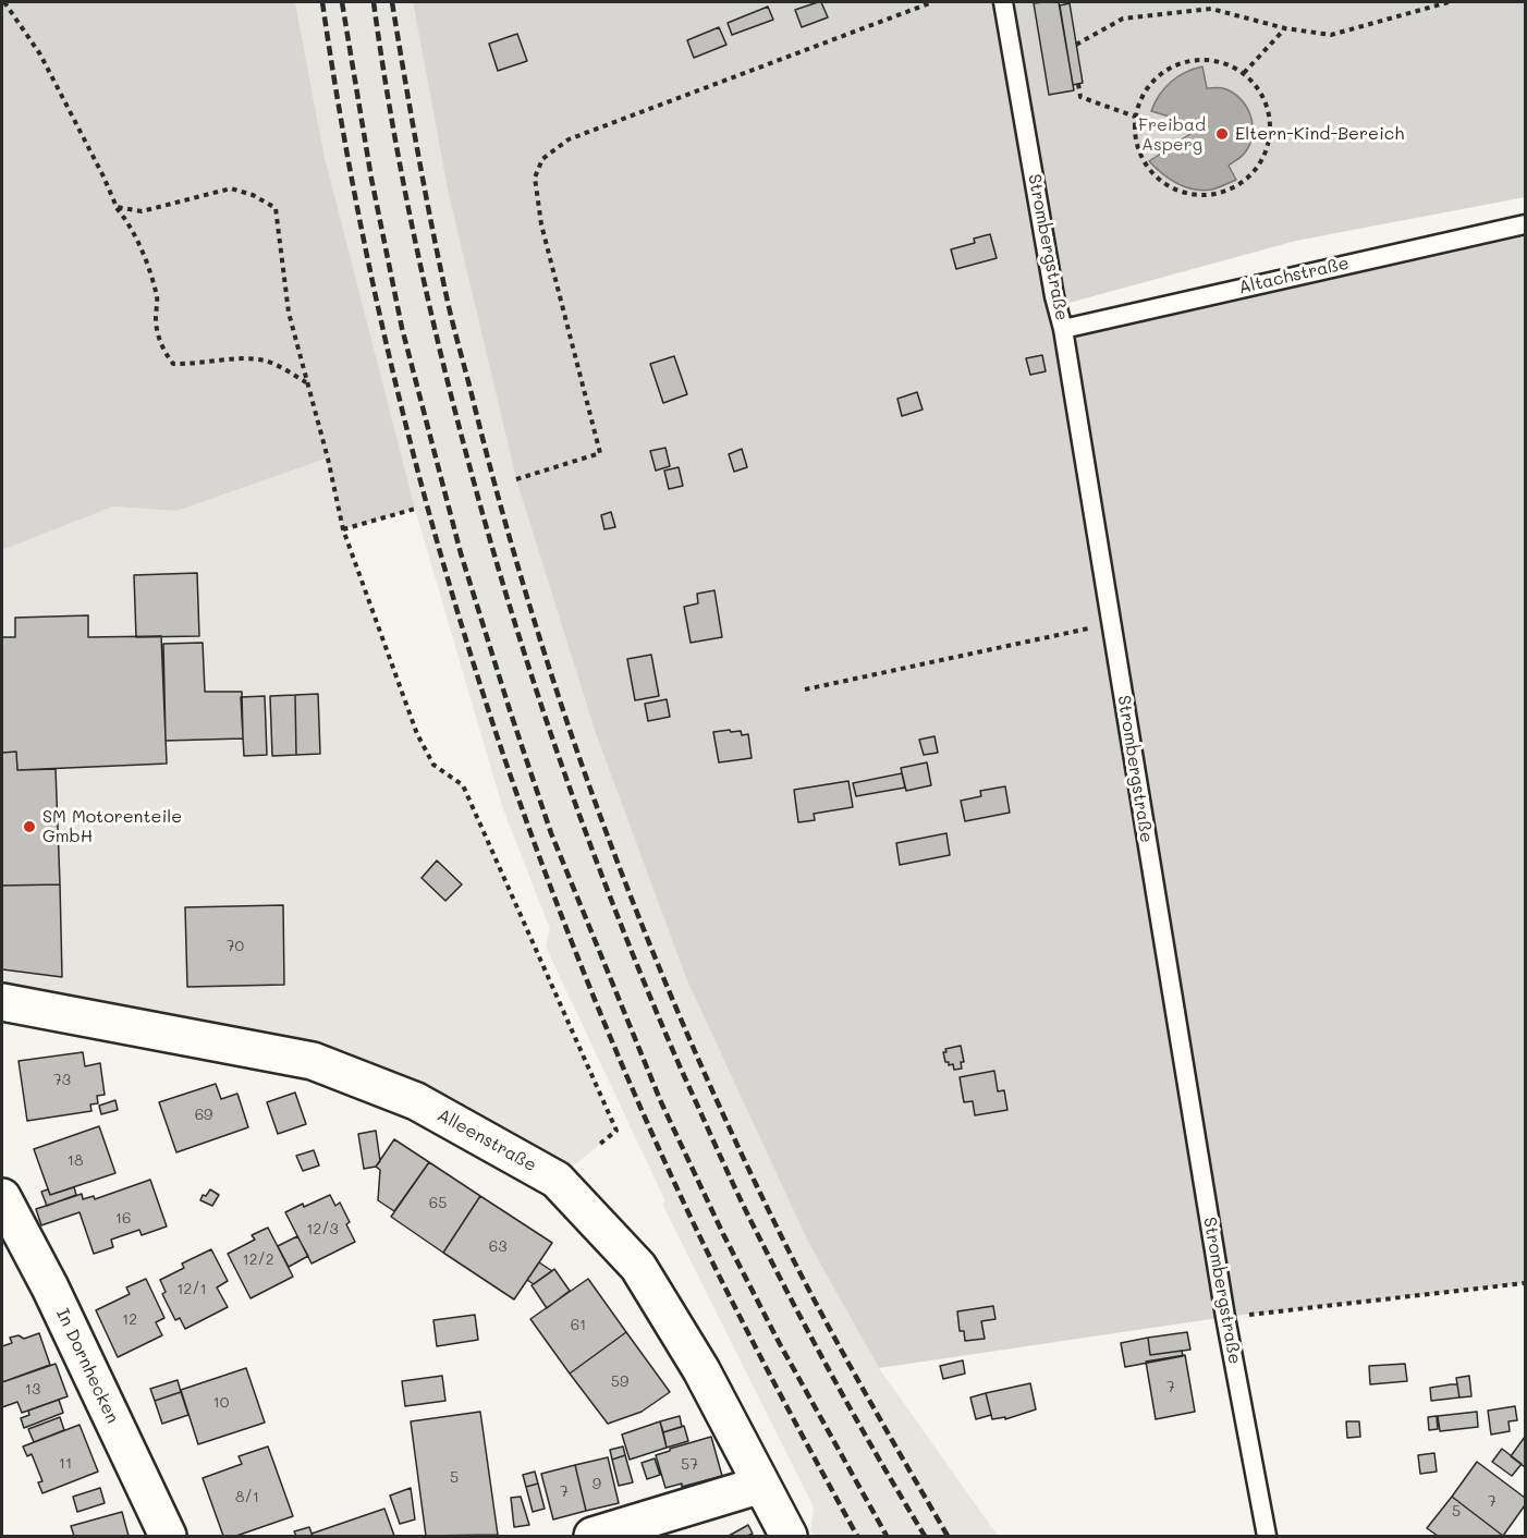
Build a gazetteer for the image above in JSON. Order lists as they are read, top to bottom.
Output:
{
  "streets": {
    "street": ["Alleenstraße", "In Dornhecken"],
    "lane": ["Strombergstraße", "Altachstraße"]
  },
  "crossings": [
    ["Strombergstraße", "Altachstraße"]
  ],
  "parks": ["Freibad Asperg"],
  "places": ["Eltern-Kind-Bereich", "SM Motorenteile GmbH"],
  "house_numbers": [
    "70",
    "73",
    "69",
    "18",
    "65",
    "16",
    "12/3",
    "63",
    "12/2",
    "12/1",
    "12",
    "61",
    "59",
    "7",
    "13",
    "10",
    "11",
    "57",
    "5",
    "9",
    "7",
    "8/1",
    "7",
    "5"
  ]
}
